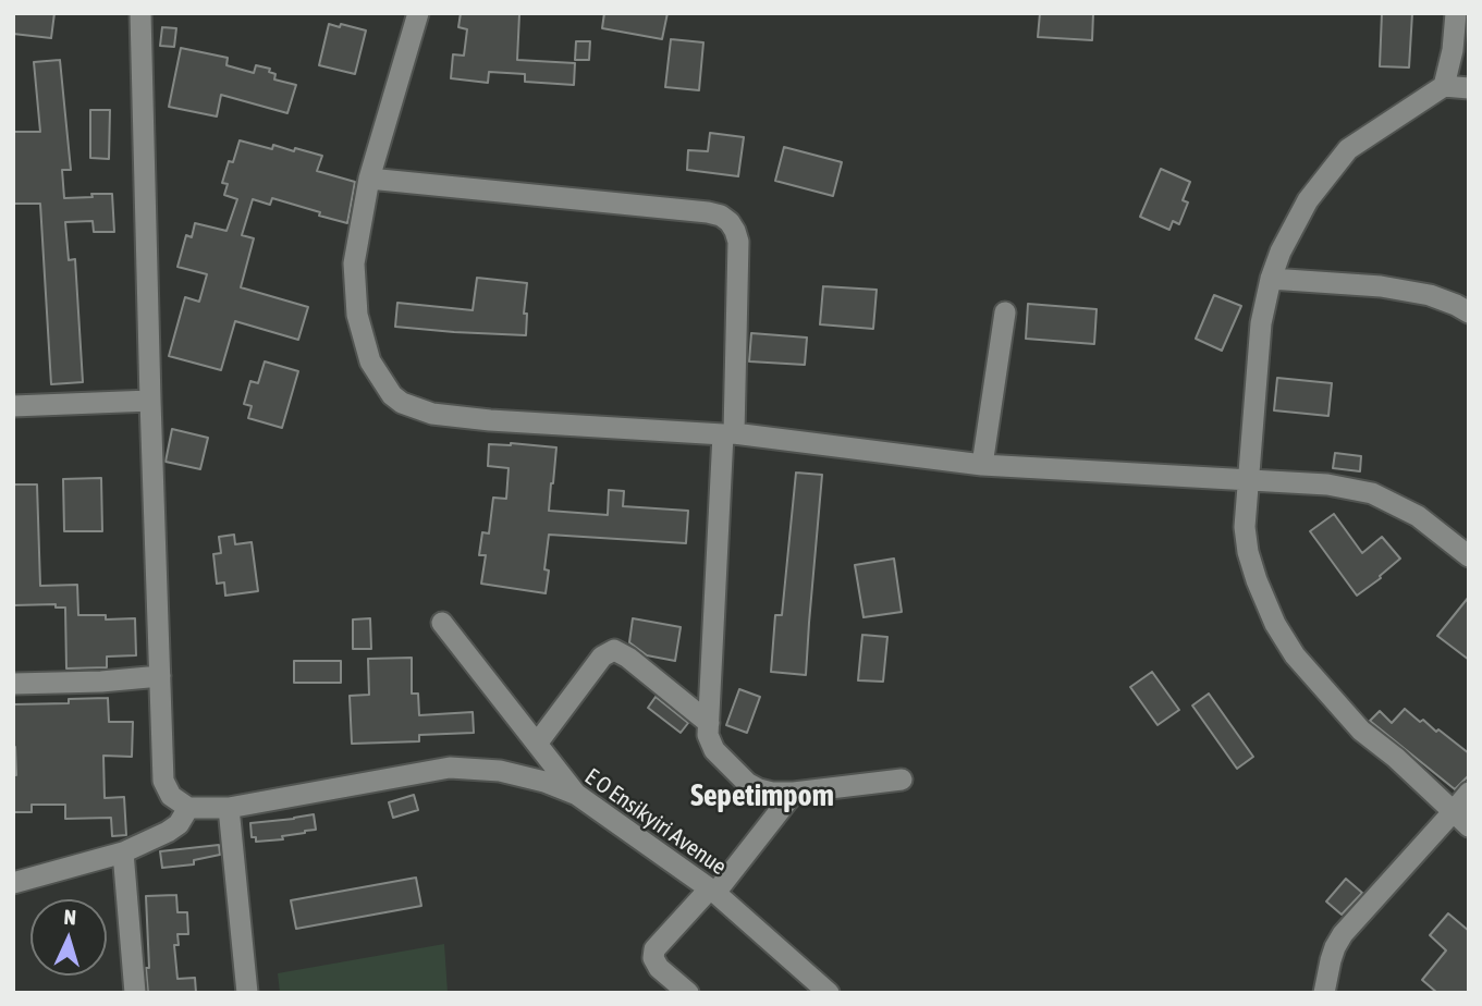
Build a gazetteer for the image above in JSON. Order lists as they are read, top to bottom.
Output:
{
  "streets": {
    "street": ["E O Ensikyiri Avenue"]
  },
  "districts": ["Sepetimpom"],
  "north": "top"
}
